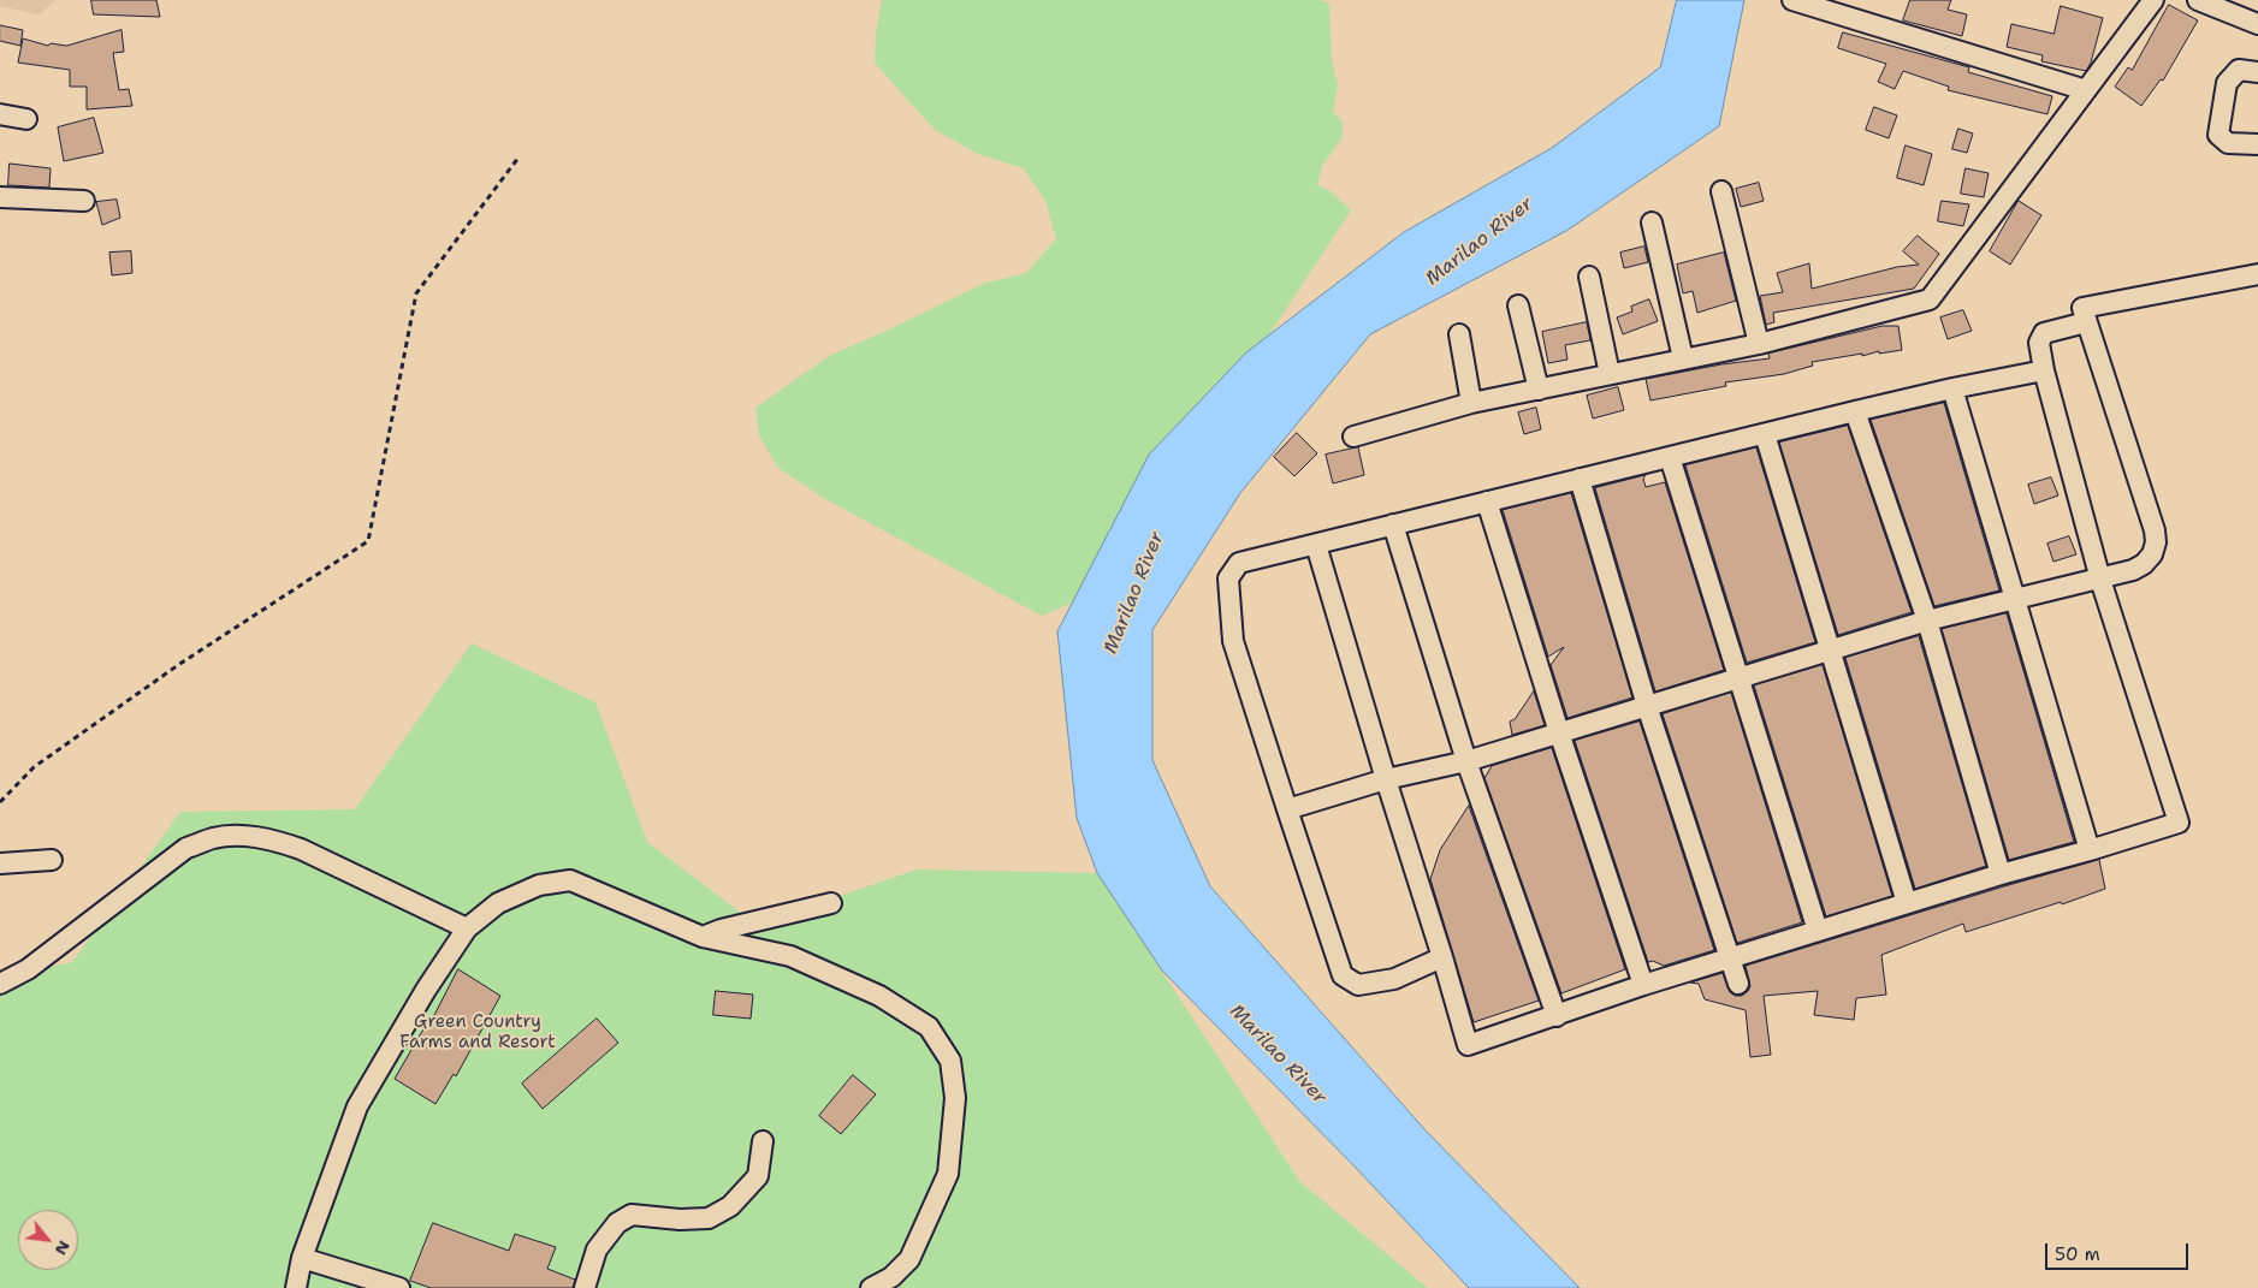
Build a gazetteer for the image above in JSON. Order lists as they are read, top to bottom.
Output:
{
  "water": ["Marilao River"],
  "parks": ["Green Country Farms and Resort"],
  "scale_bar": "50 m",
  "north": "bottom right"
}
